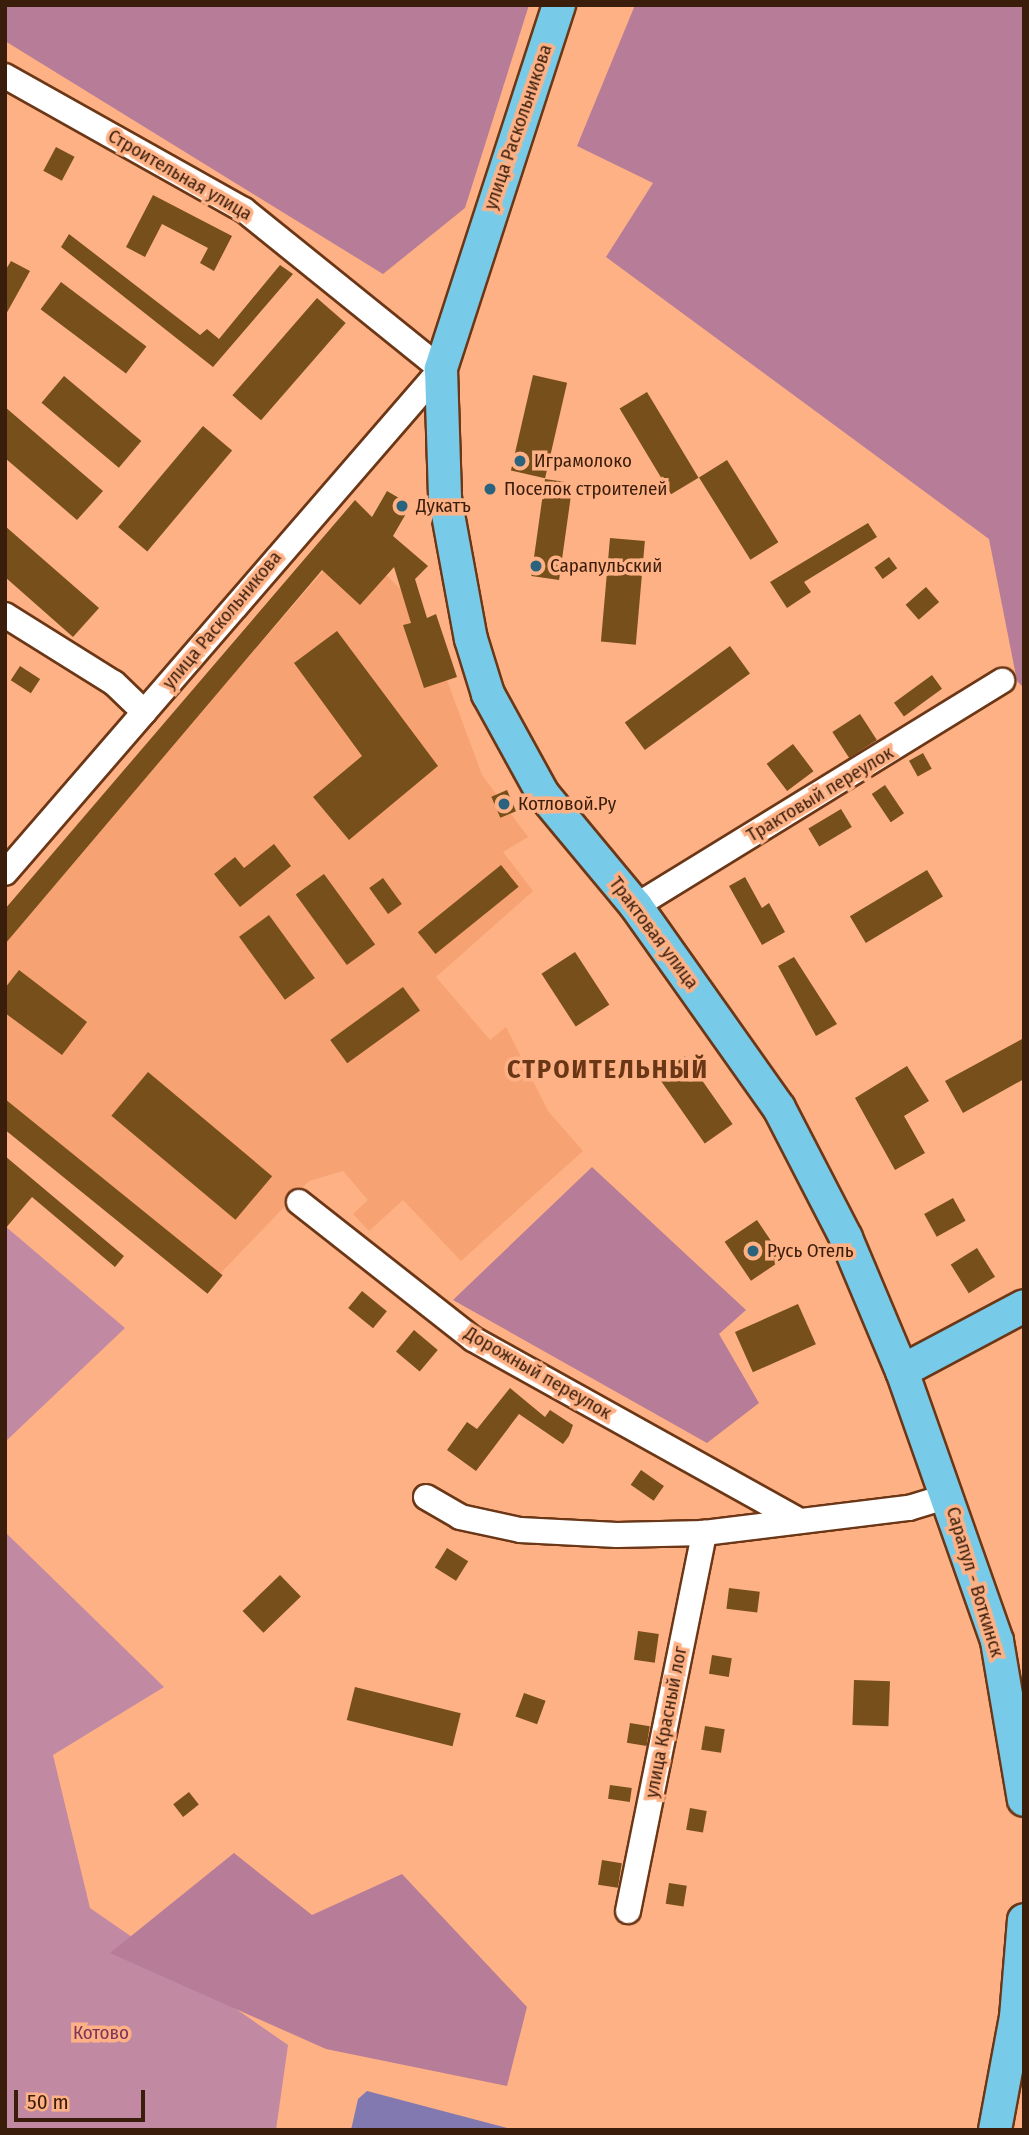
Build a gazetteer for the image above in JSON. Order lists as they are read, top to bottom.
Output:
{
  "streets": {
    "main road": ["улица Раскольникова", "Трактовая улица", "Сарапул - Воткинск"],
    "street": [
      "Строительная улица",
      "Трактовый переулок",
      "Дорожный переулок",
      "улица Красный лог"
    ]
  },
  "crossings": [
    ["улица Раскольникова", "Строительная улица"],
    ["улица Раскольникова", "Трактовая улица"],
    ["Трактовый переулок", "Трактовая улица"],
    ["Трактовая улица", "Сарапул - Воткинск"]
  ],
  "districts": ["СТРОИТЕЛЬНЫЙ"],
  "parks": ["Котово"],
  "places": [
    "Играмолоко",
    "Поселок строителей",
    "Дукатъ",
    "Сарапульский",
    "Котловой.Ру",
    "Русь Отель"
  ],
  "scale_bar": "50 m"
}
